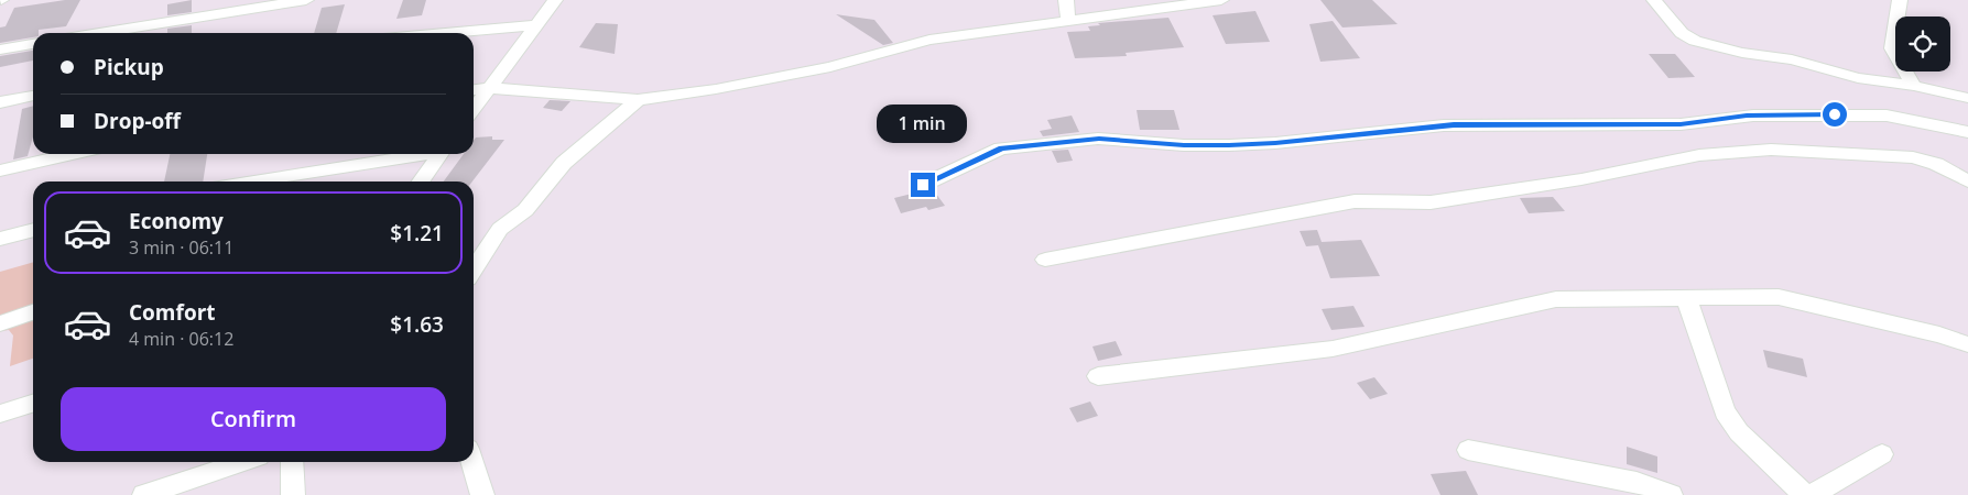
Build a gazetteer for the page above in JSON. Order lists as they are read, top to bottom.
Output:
{
  "page": {
    "banner": ["Pickup", "Drop-off"],
    "bubble": "1 min",
    "list": [
      {
        "name": "Economy",
        "note": "3 min · 06:11",
        "value": "$1.21"
      },
      {
        "name": "Comfort",
        "note": "4 min · 06:12",
        "value": "$1.63"
      }
    ],
    "buttons": "Confirm"
  }
}
